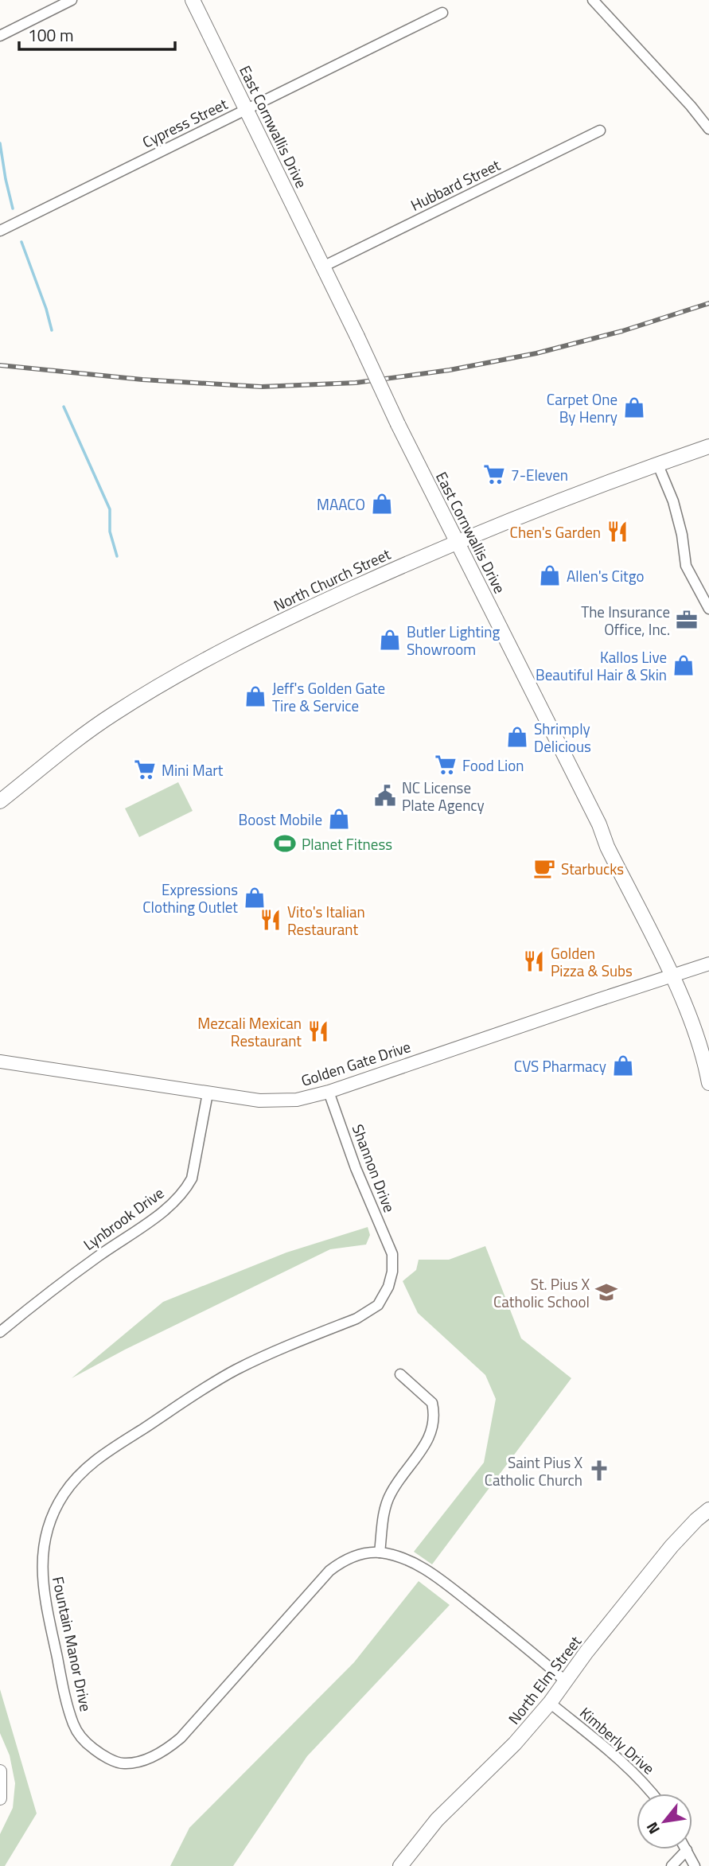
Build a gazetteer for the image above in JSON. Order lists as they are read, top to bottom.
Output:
{
  "streets": {
    "main road": ["East Cornwallis Drive", "North Church Street", "North Elm Street"],
    "street": [
      "Cypress Street",
      "Hubbard Street",
      "Golden Gate Drive",
      "Shannon Drive",
      "Lynbrook Drive",
      "Fountain Manor Drive",
      "Kimberly Drive"
    ]
  },
  "crossings": [
    ["Cypress Street", "East Cornwallis Drive"],
    ["East Cornwallis Drive", "Hubbard Street"],
    ["East Cornwallis Drive", "North Church Street"],
    ["East Cornwallis Drive", "Golden Gate Drive"],
    ["Golden Gate Drive", "Shannon Drive"],
    ["Golden Gate Drive", "Lynbrook Drive"],
    ["Shannon Drive", "Fountain Manor Drive"],
    ["Fountain Manor Drive", "North Elm Street"],
    ["North Elm Street", "Kimberly Drive"]
  ],
  "places": {
    "shop": [
      "Carpet One By Henry",
      "MAACO",
      "Allen's Citgo",
      "Butler Lighting Showroom",
      "Kallos Live Beautiful Hair & Skin",
      "Jeff's Golden Gate Tire & Service",
      "Shrimply Delicious",
      "Boost Mobile",
      "Expressions Clothing Outlet",
      "CVS Pharmacy"
    ],
    "supermarket": ["7-Eleven", "Food Lion", "Mini Mart"],
    "restaurant": [
      "Chen's Garden",
      "Vito's Italian Restaurant",
      "Golden Pizza & Subs",
      "Mezcali Mexican Restaurant"
    ],
    "office": ["The Insurance Office, Inc."],
    "public building": ["NC License Plate Agency"],
    "sports": ["Planet Fitness"],
    "cafe": ["Starbucks"],
    "school or university": ["St. Pius X Catholic School"],
    "church": ["Saint Pius X Catholic Church"]
  },
  "scale_bar": "100 m",
  "north": "bottom left"
}
